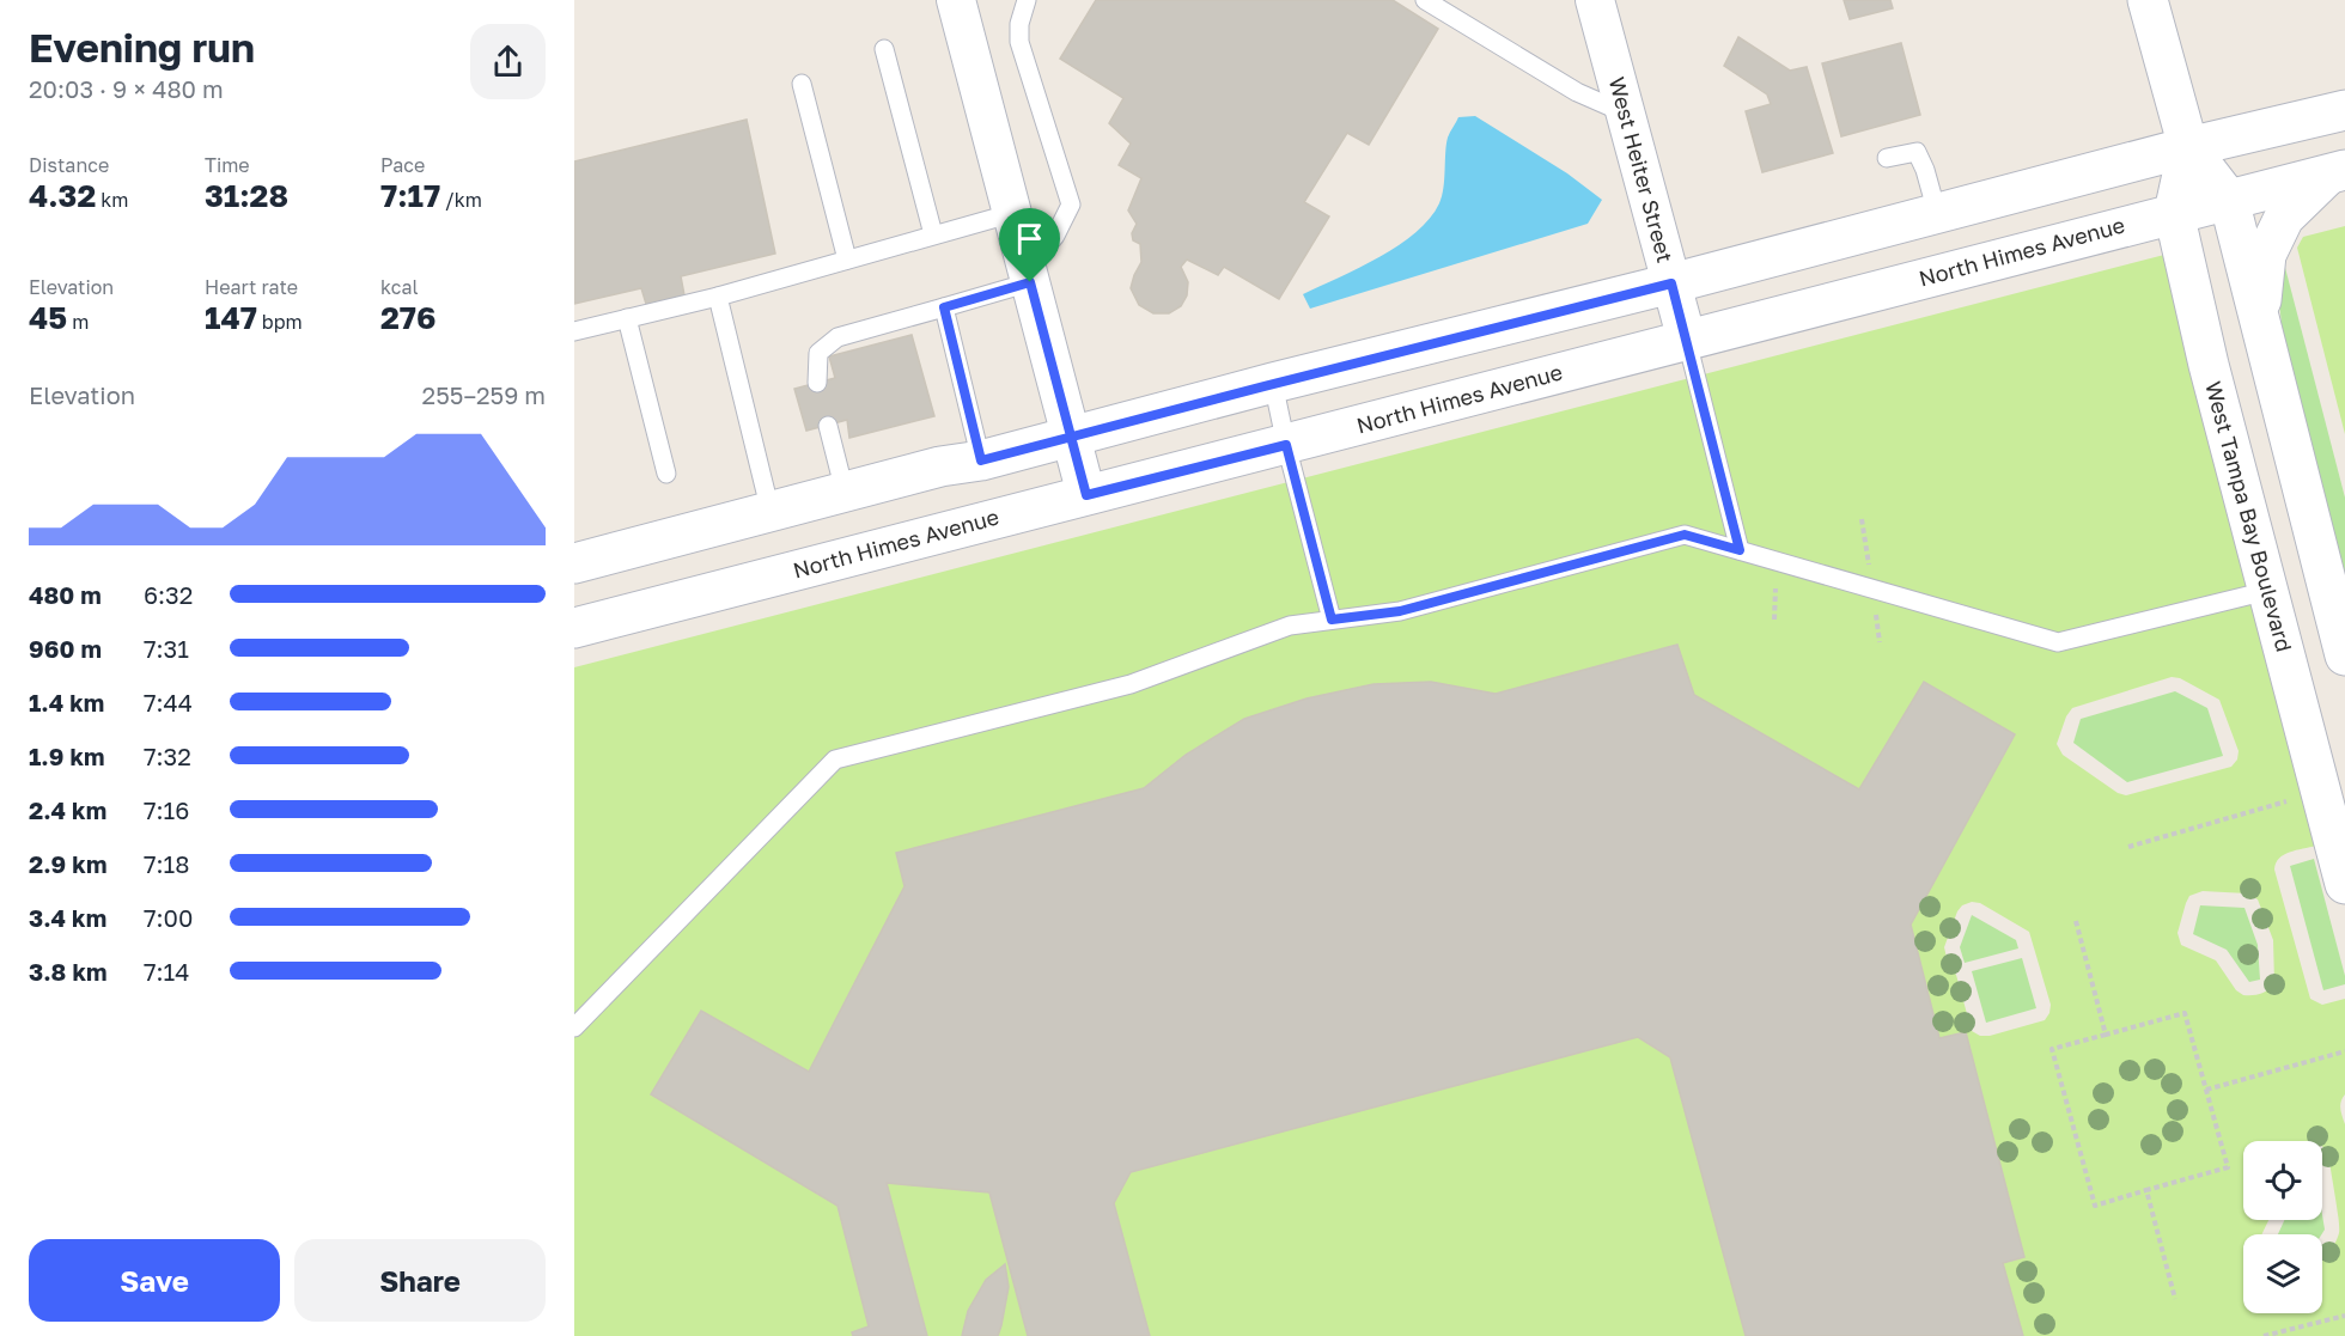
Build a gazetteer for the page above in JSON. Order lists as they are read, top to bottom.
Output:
{
  "streets": {
    "street": ["West Heiter Street", "North Himes Avenue", "West Tampa Bay Boulevard"]
  },
  "crossings": [
    ["West Heiter Street", "North Himes Avenue"],
    ["North Himes Avenue", "West Tampa Bay Boulevard"]
  ],
  "page": {
    "heading": ["Evening run", "20:03 · 9 × 480 m"],
    "stats": [
      ["Distance", "4.32 km"],
      ["Time", "31:28"],
      ["Pace", "7:17 /km"],
      ["Elevation", "45 m"],
      ["Heart rate", "147 bpm"],
      ["kcal", "276"]
    ],
    "chart": ["Elevation", "255–259 m"],
    "list": [
      {
        "name": "480 m",
        "note": "6:32"
      },
      {
        "name": "960 m",
        "note": "7:31"
      },
      {
        "name": "1.4 km",
        "note": "7:44"
      },
      {
        "name": "1.9 km",
        "note": "7:32"
      },
      {
        "name": "2.4 km",
        "note": "7:16"
      },
      {
        "name": "2.9 km",
        "note": "7:18"
      },
      {
        "name": "3.4 km",
        "note": "7:00"
      },
      {
        "name": "3.8 km",
        "note": "7:14"
      }
    ],
    "buttons": ["Save", "Share"]
  }
}
